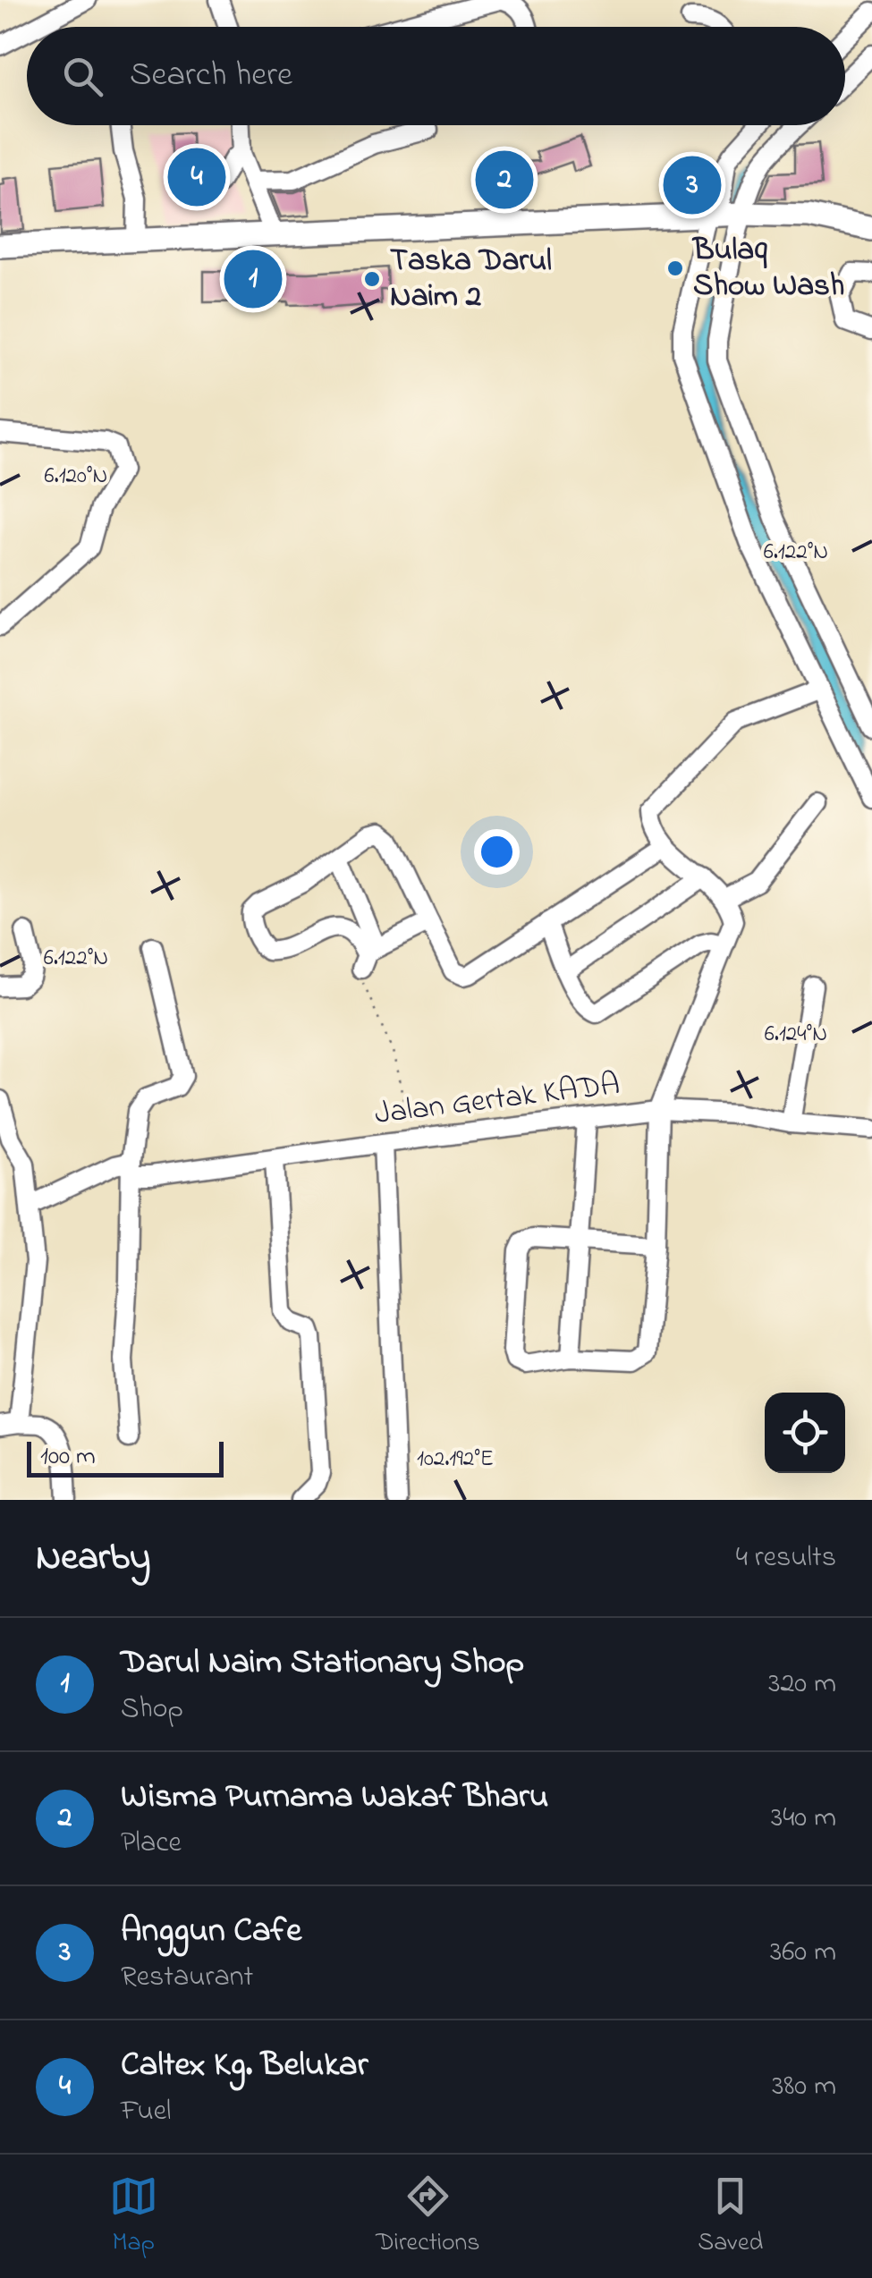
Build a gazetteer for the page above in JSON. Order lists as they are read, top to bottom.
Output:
{
  "streets": {
    "street": ["Jalan Gertak KADA"]
  },
  "places": ["Bulaq Show Wash", "Taska Darul Naim 2"],
  "scale_bar": "100 m",
  "page": {
    "search": "Search here",
    "pins": [
      "4",
      "2",
      "3",
      "1"
    ],
    "scale": "100 m",
    "heading": ["Nearby", "4 results"],
    "list": [
      {
        "mark": "1",
        "name": "Darul Naim Stationary Shop",
        "note": "Shop",
        "value": "320 m"
      },
      {
        "mark": "2",
        "name": "Wisma Purnama Wakaf Bharu",
        "note": "Place",
        "value": "340 m"
      },
      {
        "mark": "3",
        "name": "Anggun Cafe",
        "note": "Restaurant",
        "value": "360 m"
      },
      {
        "mark": "4",
        "name": "Caltex Kg. Belukar",
        "note": "Fuel",
        "value": "380 m"
      }
    ],
    "nav": ["Map", "Directions", "Saved"]
  },
  "coordinates": [
    "6.120°N",
    "6.122°N",
    "6.124°N",
    "102.192°E"
  ]
}
